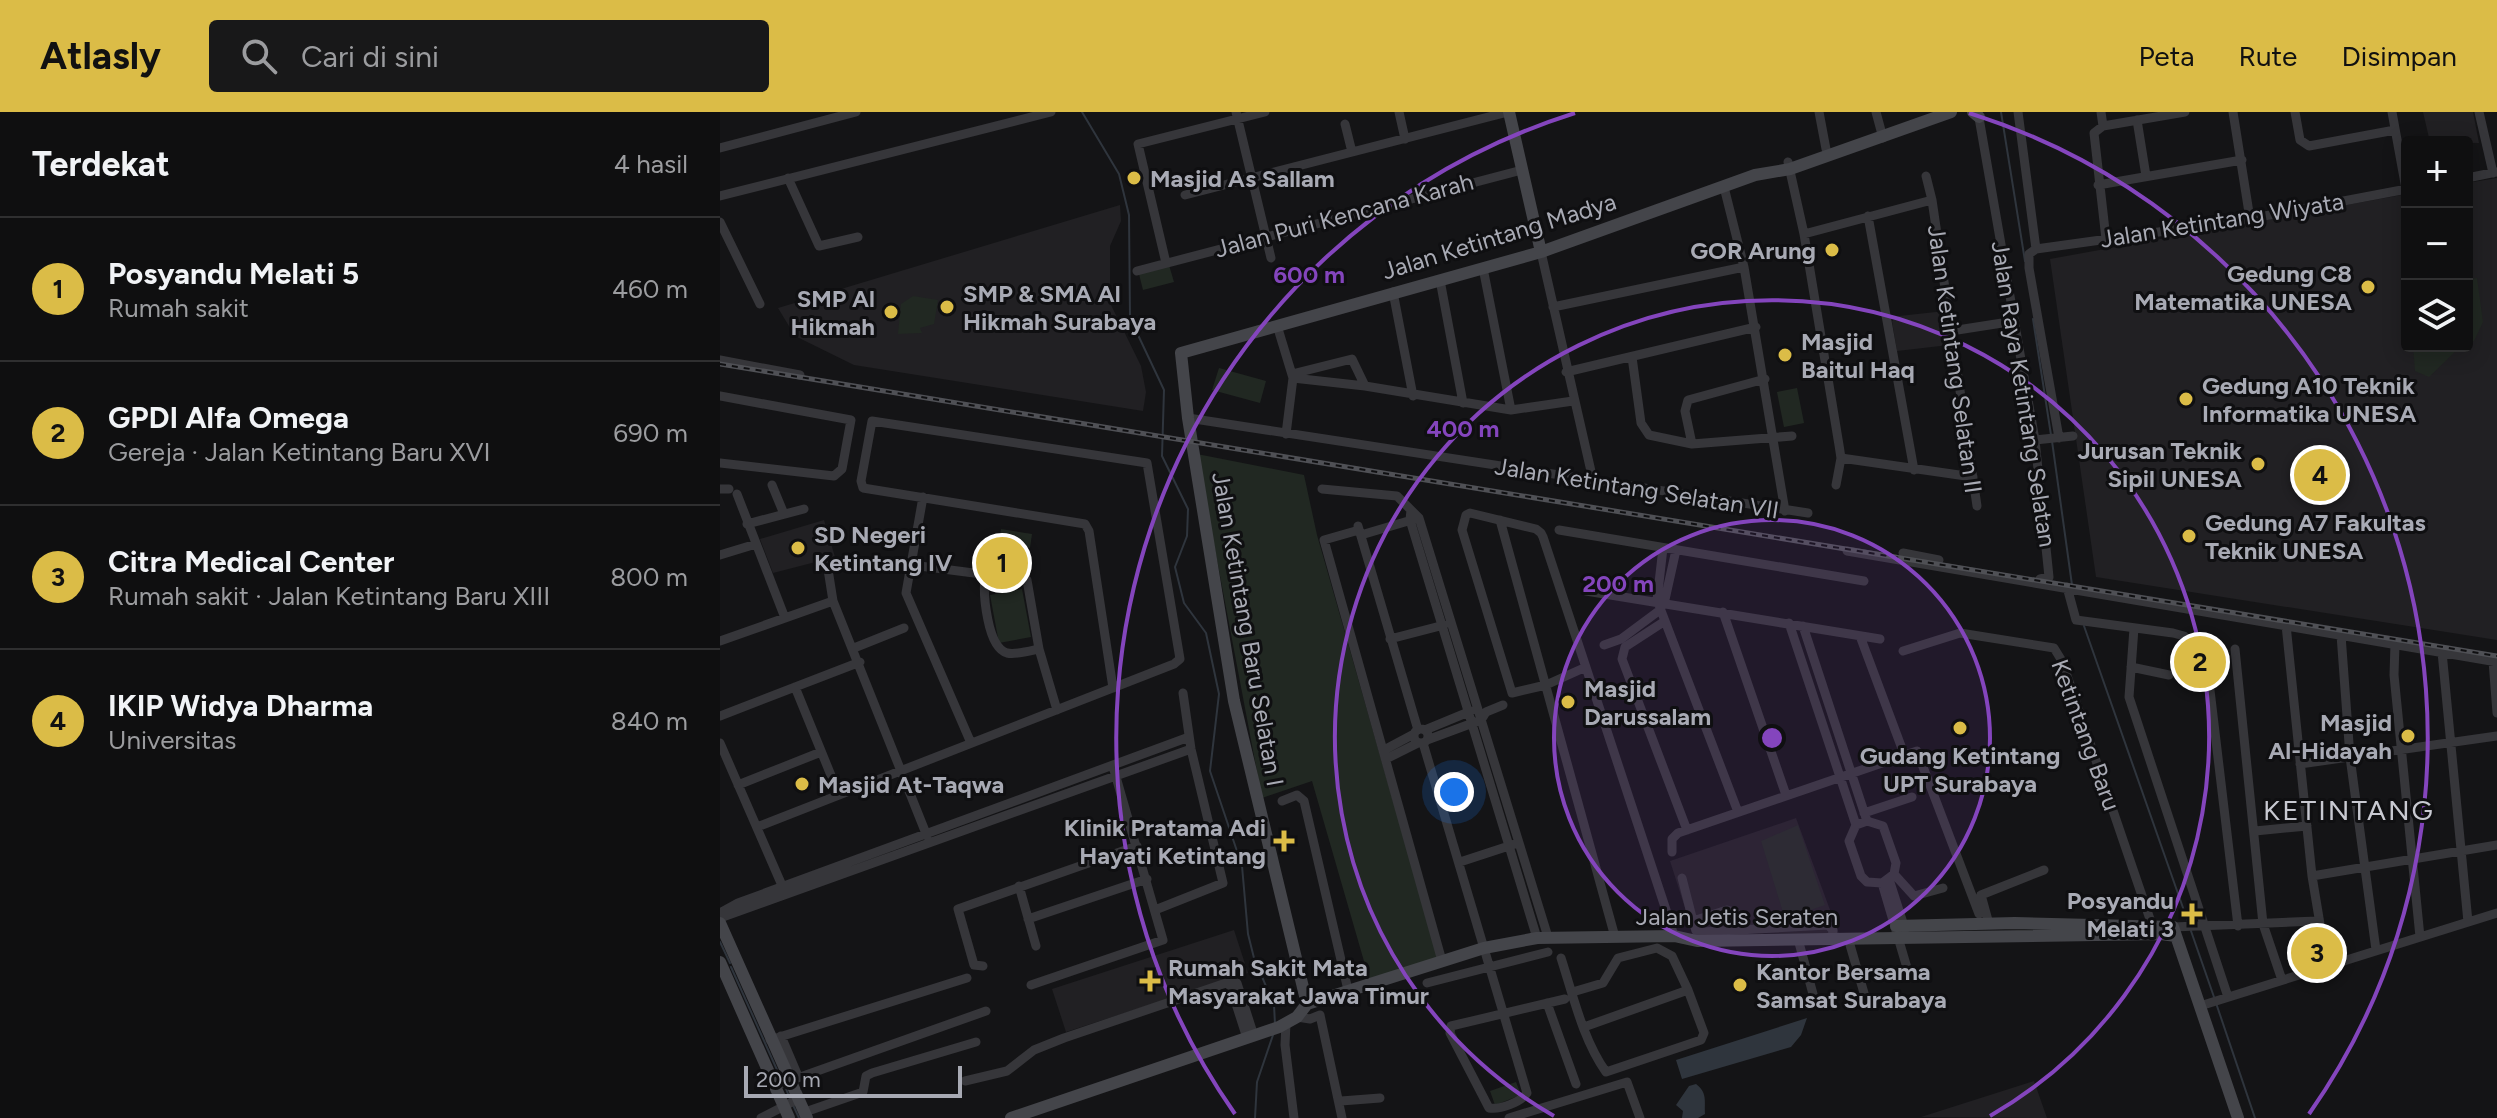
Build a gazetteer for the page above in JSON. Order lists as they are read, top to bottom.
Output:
{
  "streets": {
    "street": [
      "Jalan Puri Kencana Karah",
      "Jalan Ketintang Wiyata",
      "Jalan Ketintang Madya",
      "Jalan Ketintang Selatan II",
      "Jalan Raya Ketintang Selatan",
      "Jalan Ketintang Selatan VII",
      "Jalan Ketintang Baru Selatan I",
      "Ketintang Baru",
      "Jalan Jetis Seraten"
    ]
  },
  "crossings": [
    ["Jalan Ketintang Madya", "Jalan Ketintang Baru Selatan I"],
    ["Jalan Ketintang Selatan VII", "Jalan Ketintang Baru Selatan I"],
    ["Jalan Ketintang Baru Selatan I", "Jalan Jetis Seraten"],
    ["Ketintang Baru", "Jalan Jetis Seraten"]
  ],
  "districts": ["KETINTANG"],
  "places": {
    "other": [
      "Masjid As Sallam",
      "GOR Arung",
      "Gedung C8 Matematika UNESA",
      "SMP & SMA Al Hikmah Surabaya",
      "SMP Al Hikmah",
      "Masjid Baitul Haq",
      "Gedung A10 Teknik Informatika UNESA",
      "Jurusan Teknik Sipil UNESA",
      "Gedung A7 Fakultas Teknik UNESA",
      "SD Negeri Ketintang IV",
      "Masjid Darussalam",
      "Gudang Ketintang UPT Surabaya",
      "Masjid Al-Hidayah",
      "Masjid At-Taqwa",
      "Kantor Bersama Samsat Surabaya"
    ],
    "health": ["Klinik Pratama Adi Hayati Ketintang", "Posyandu Melati 3", "Rumah Sakit Mata Masyarakat Jawa Timur"]
  },
  "scale_bar": "200 m",
  "page": {
    "header": "Atlasly",
    "search": "Cari di sini",
    "nav": ["Peta", "Rute", "Disimpan"],
    "heading": ["Terdekat", "4 hasil"],
    "map_buttons": ["+", "−"],
    "list": [
      {
        "mark": "1",
        "name": "Posyandu Melati 5",
        "note": "Rumah sakit",
        "value": "460 m"
      },
      {
        "mark": "2",
        "name": "GPDI Alfa Omega",
        "note": "Gereja · Jalan Ketintang Baru XVI",
        "value": "690 m"
      },
      {
        "mark": "3",
        "name": "Citra Medical Center",
        "note": "Rumah sakit · Jalan Ketintang Baru XIII",
        "value": "800 m"
      },
      {
        "mark": "4",
        "name": "IKIP Widya Dharma",
        "note": "Universitas",
        "value": "840 m"
      }
    ],
    "pins": [
      "4",
      "1",
      "2",
      "3"
    ],
    "scale": "200 m"
  },
  "rings": ["600 m", "400 m", "200 m"]
}
